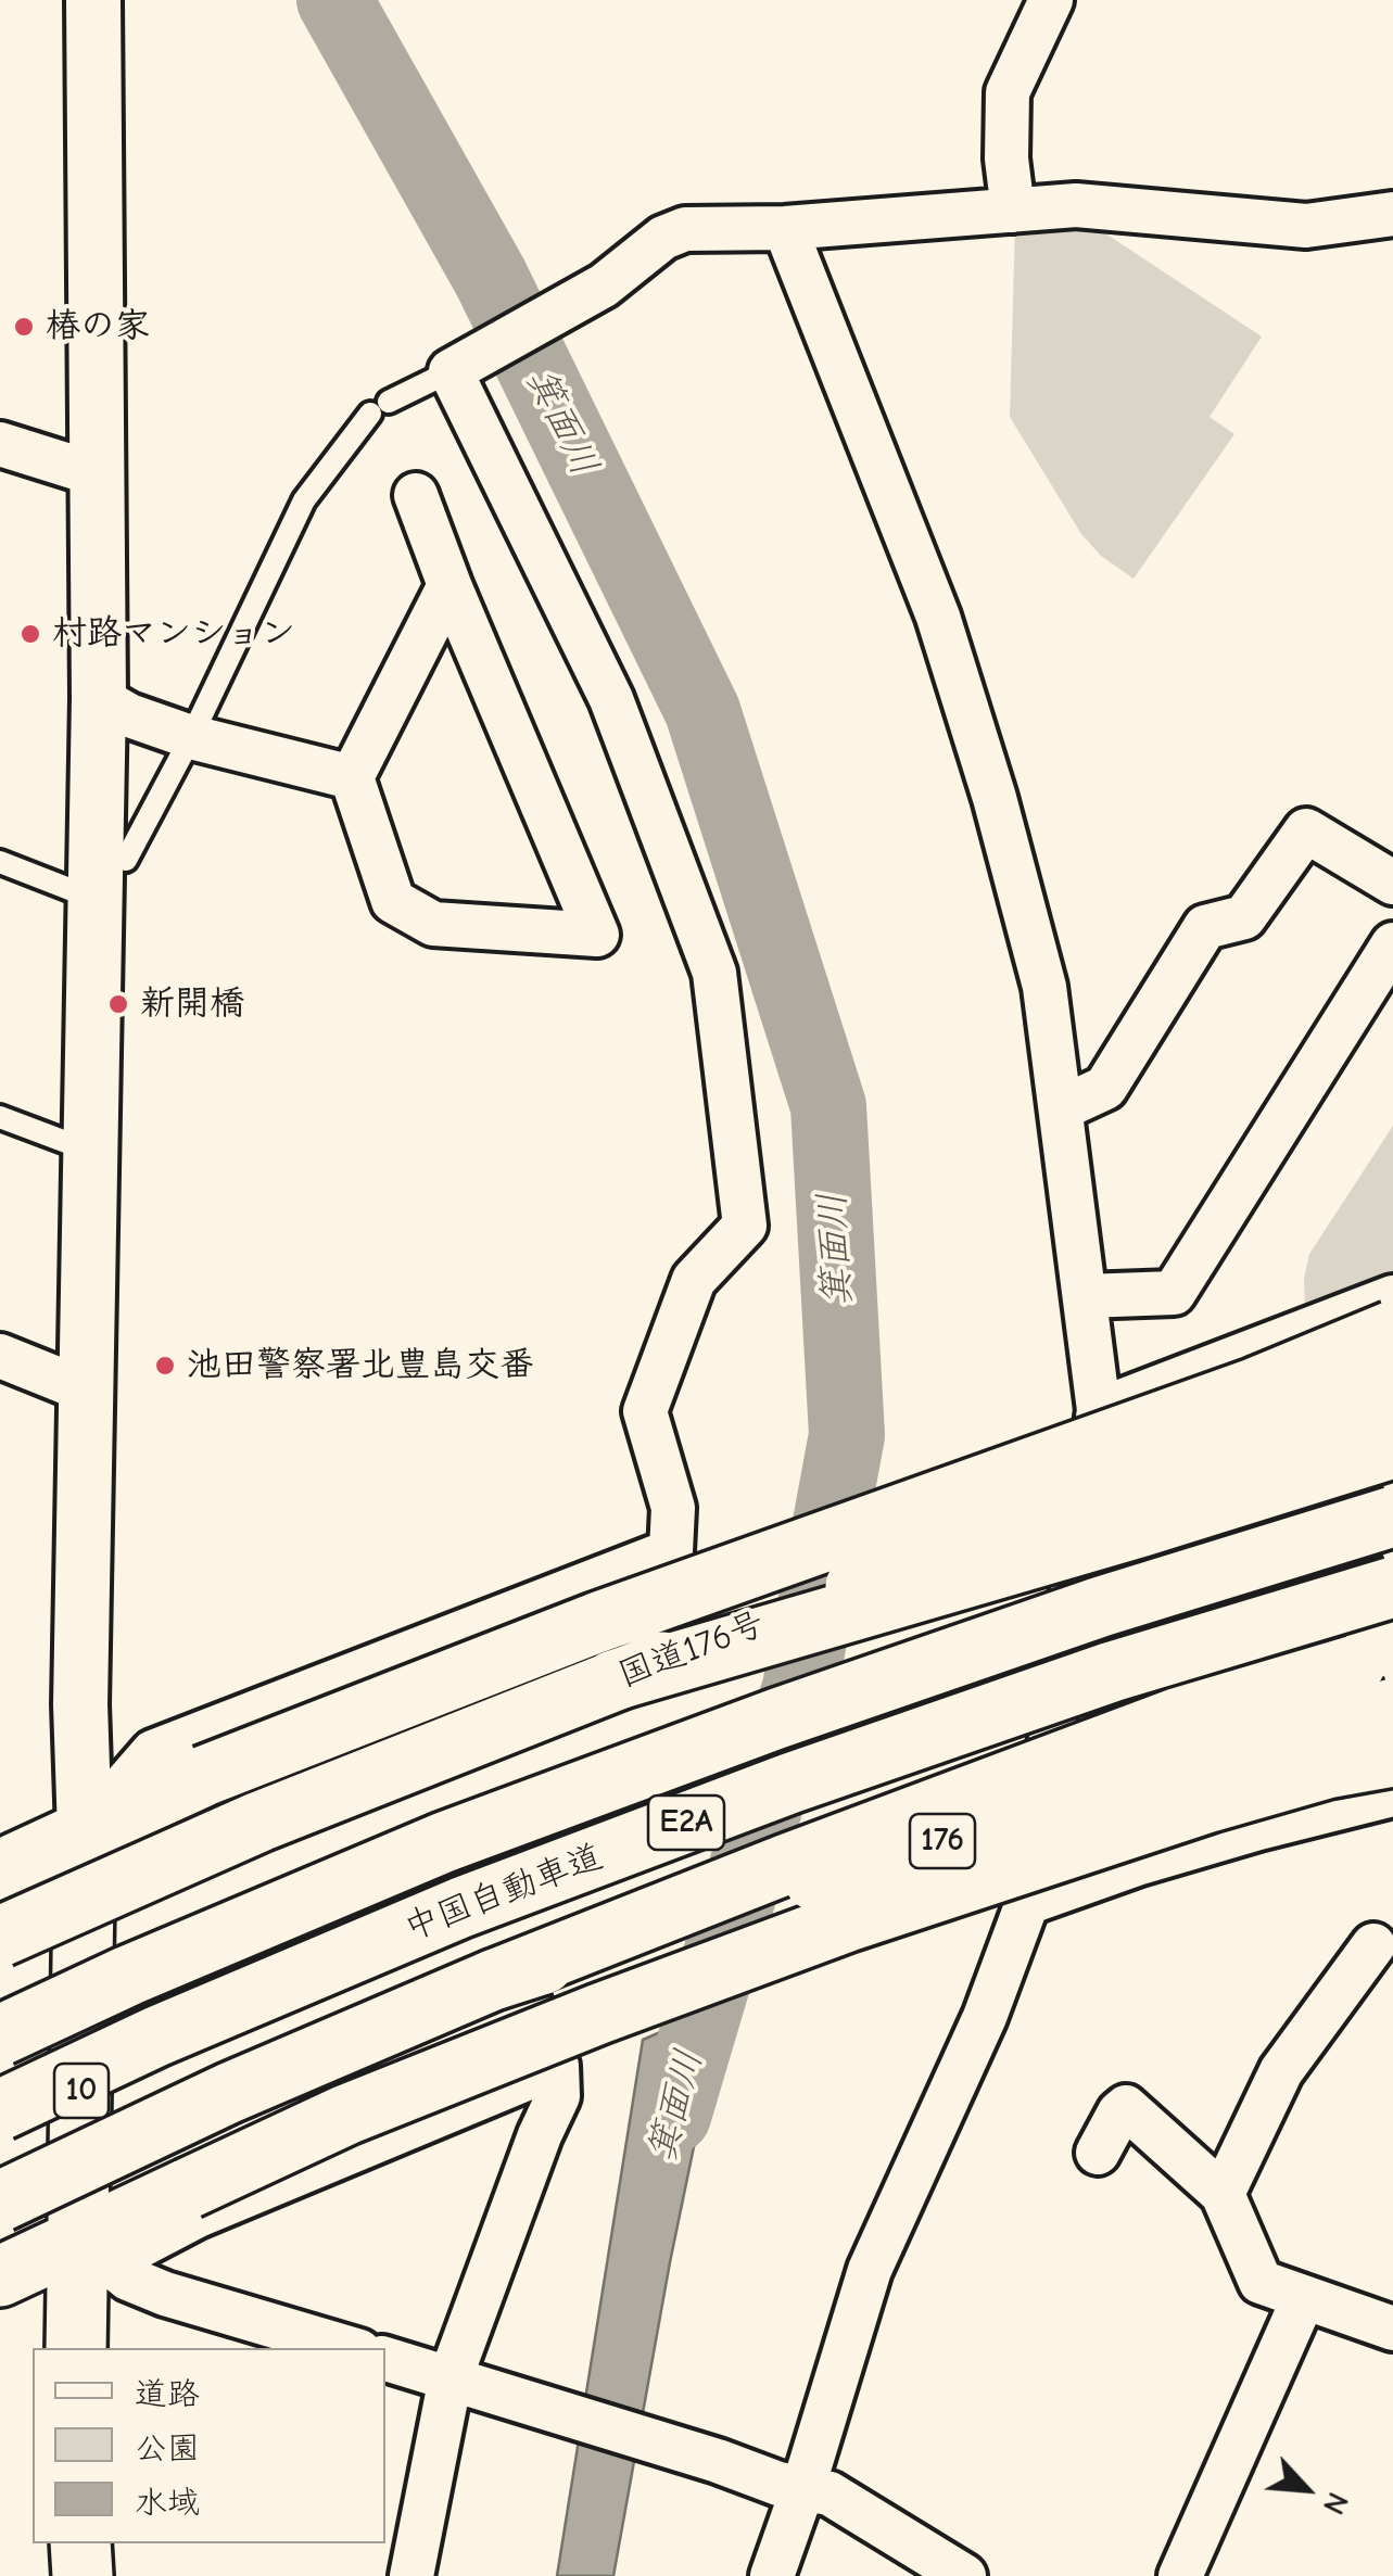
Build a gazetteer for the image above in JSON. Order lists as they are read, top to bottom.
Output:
{
  "streets": {
    "main road": [
      "国道176号",
      "E2A",
      "176",
      "中国自動車道",
      "10"
    ]
  },
  "water": ["箕面川"],
  "places": [
    "椿の家",
    "村路マンション",
    "新開橋",
    "池田警察署北豊島交番"
  ],
  "legend": ["道路", "公園", "水域"],
  "north": "bottom right"
}
